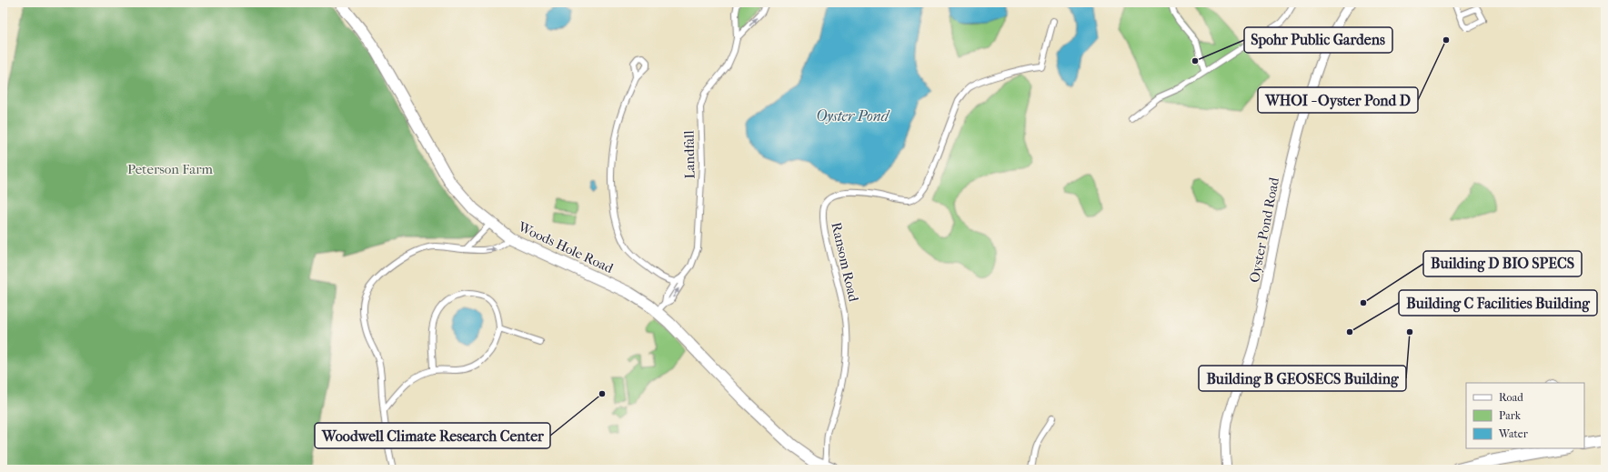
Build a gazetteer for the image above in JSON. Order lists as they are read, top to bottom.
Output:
{
  "streets": {
    "highway": ["Woods Hole Road"],
    "street": ["Landfall", "Oyster Pond Road", "Ransom Road"]
  },
  "crossings": [
    ["Landfall", "Woods Hole Road"],
    ["Woods Hole Road", "Ransom Road"]
  ],
  "water": ["Oyster Pond"],
  "parks": ["Peterson Farm"],
  "places": [
    "WHOI - Oyster Pond D",
    "Spohr Public Gardens",
    "Building D BIO SPECS",
    "Building C Facilities Building",
    "Building B GEOSECS Building",
    "Woodwell Climate Research Center"
  ],
  "legend": ["Road", "Park", "Water"]
}
